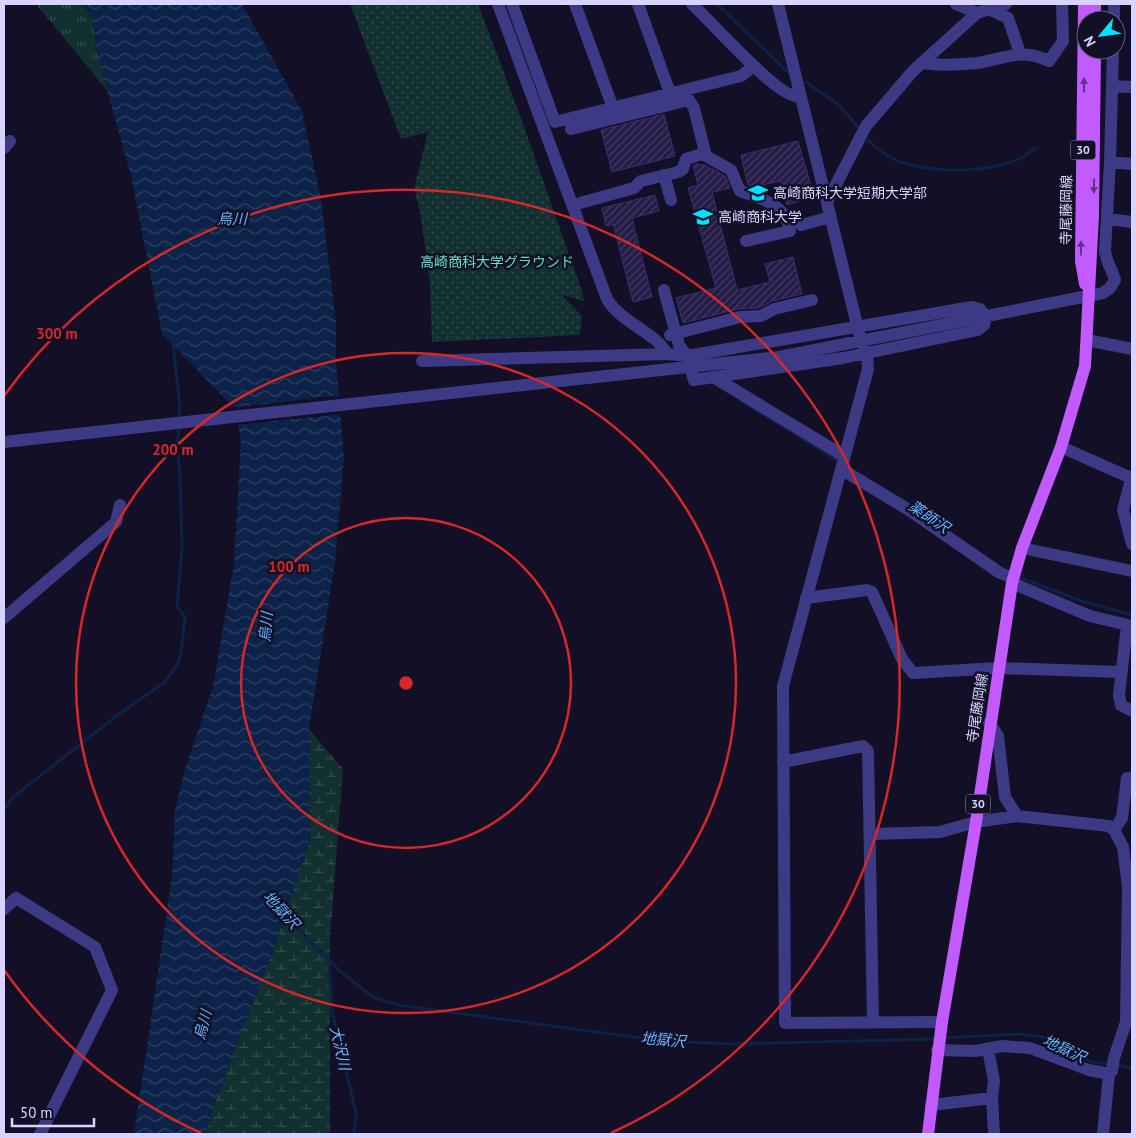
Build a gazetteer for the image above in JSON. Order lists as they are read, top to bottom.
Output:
{
  "streets": {
    "main road": ["30", "寺尾藤岡線"]
  },
  "water": [
    "烏川",
    "薬師沢",
    "地獄沢",
    "大沢川"
  ],
  "parks": ["高崎商科大学グラウンド"],
  "places": {
    "school or university": ["高崎商科大学短期大学部", "高崎商科大学"]
  },
  "scale_bar": "50 m",
  "north": "bottom left",
  "rings": ["300 m", "200 m", "100 m"]
}
